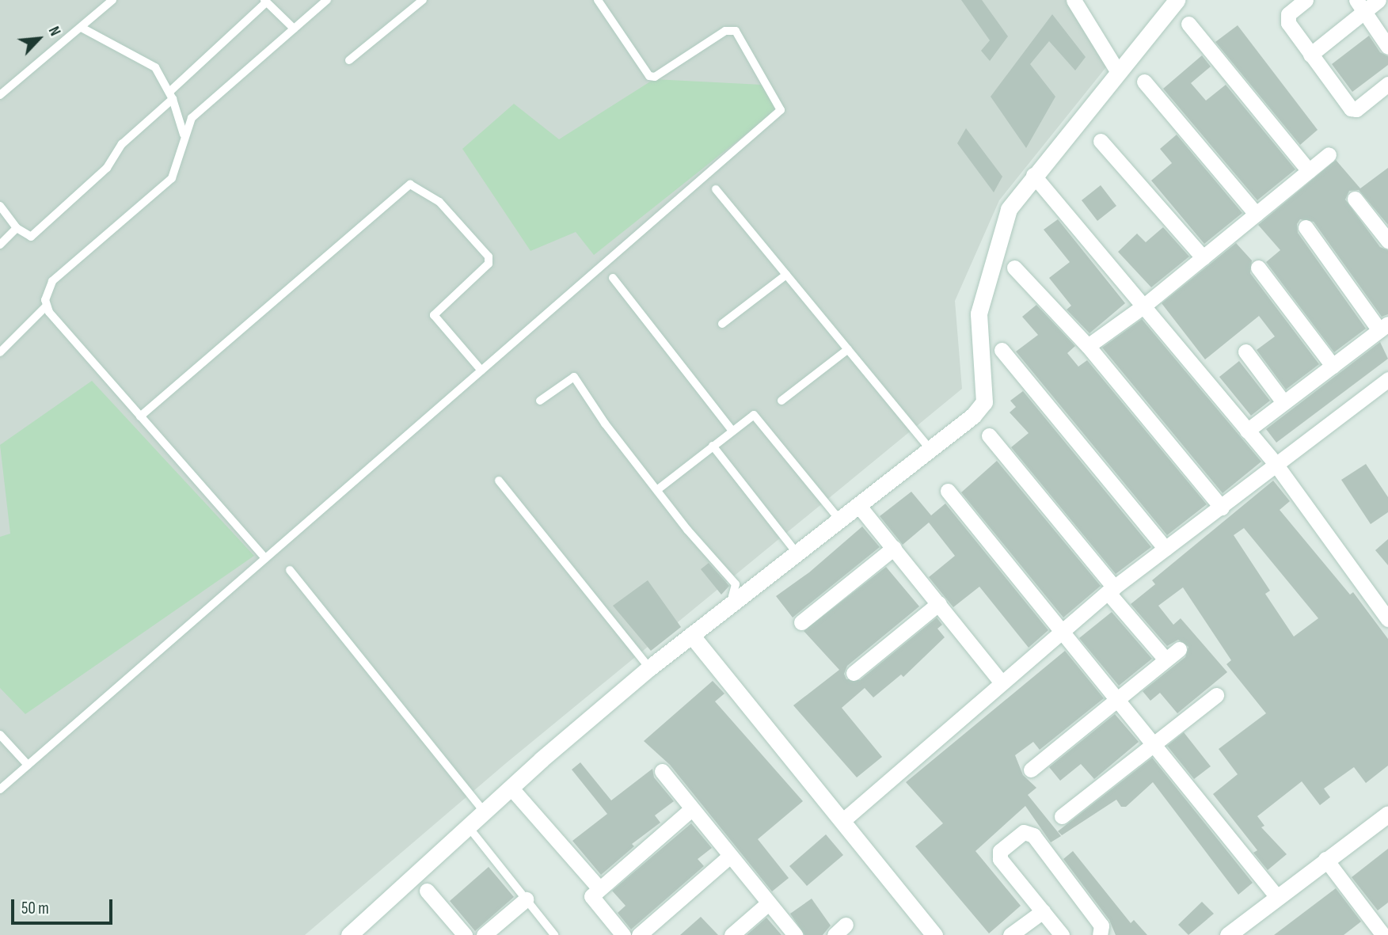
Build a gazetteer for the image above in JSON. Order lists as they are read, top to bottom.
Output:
{
  "scale_bar": "50 m",
  "north": "top right"
}
